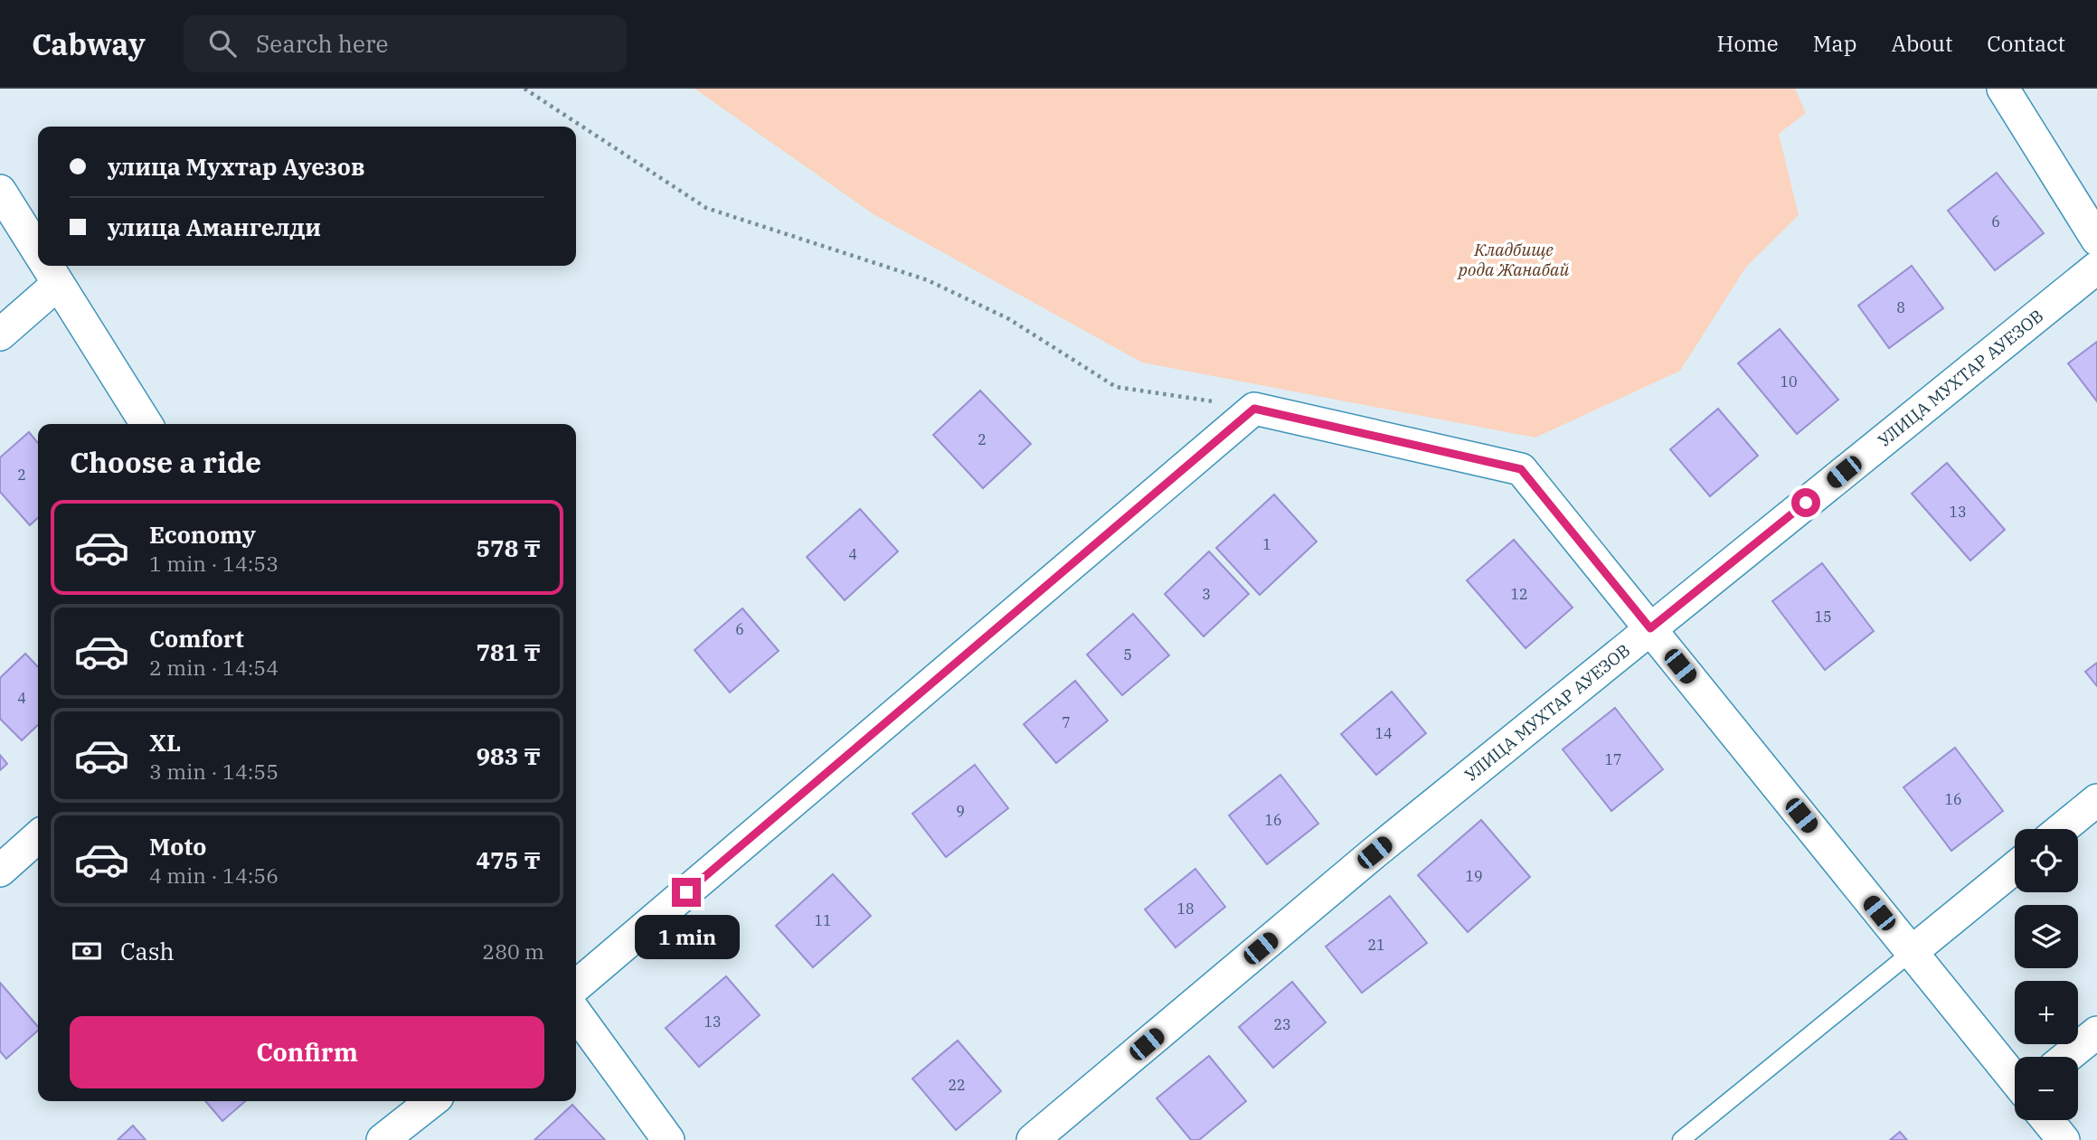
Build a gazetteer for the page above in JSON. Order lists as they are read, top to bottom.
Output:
{
  "streets": {
    "street": ["УЛИЦА МУХТАР АУЕЗОВ"]
  },
  "parks": ["Кладбище рода Жанабай"],
  "house_numbers": [
    "6",
    "8",
    "10",
    "2",
    "2",
    "13",
    "1",
    "4",
    "3",
    "12",
    "15",
    "6",
    "5",
    "4",
    "7",
    "14",
    "17",
    "16",
    "9",
    "16",
    "19",
    "18",
    "11",
    "21",
    "13",
    "23",
    "22"
  ],
  "page": {
    "header": "Cabway",
    "search": "Search here",
    "nav": [
      "Home",
      "Map",
      "About",
      "Contact"
    ],
    "banner": ["улица Мухтар Ауезов", "улица Амангелди"],
    "heading": "Choose a ride",
    "list": [
      {
        "name": "Economy",
        "note": "1 min · 14:53",
        "value": "578 ₸"
      },
      {
        "name": "Comfort",
        "note": "2 min · 14:54",
        "value": "781 ₸"
      },
      {
        "name": "XL",
        "note": "3 min · 14:55",
        "value": "983 ₸"
      },
      {
        "name": "Moto",
        "note": "4 min · 14:56",
        "value": "475 ₸"
      }
    ],
    "map_buttons": ["+", "−"],
    "bubble": "1 min",
    "pay": ["Cash", "280 m"],
    "buttons": "Confirm"
  }
}
